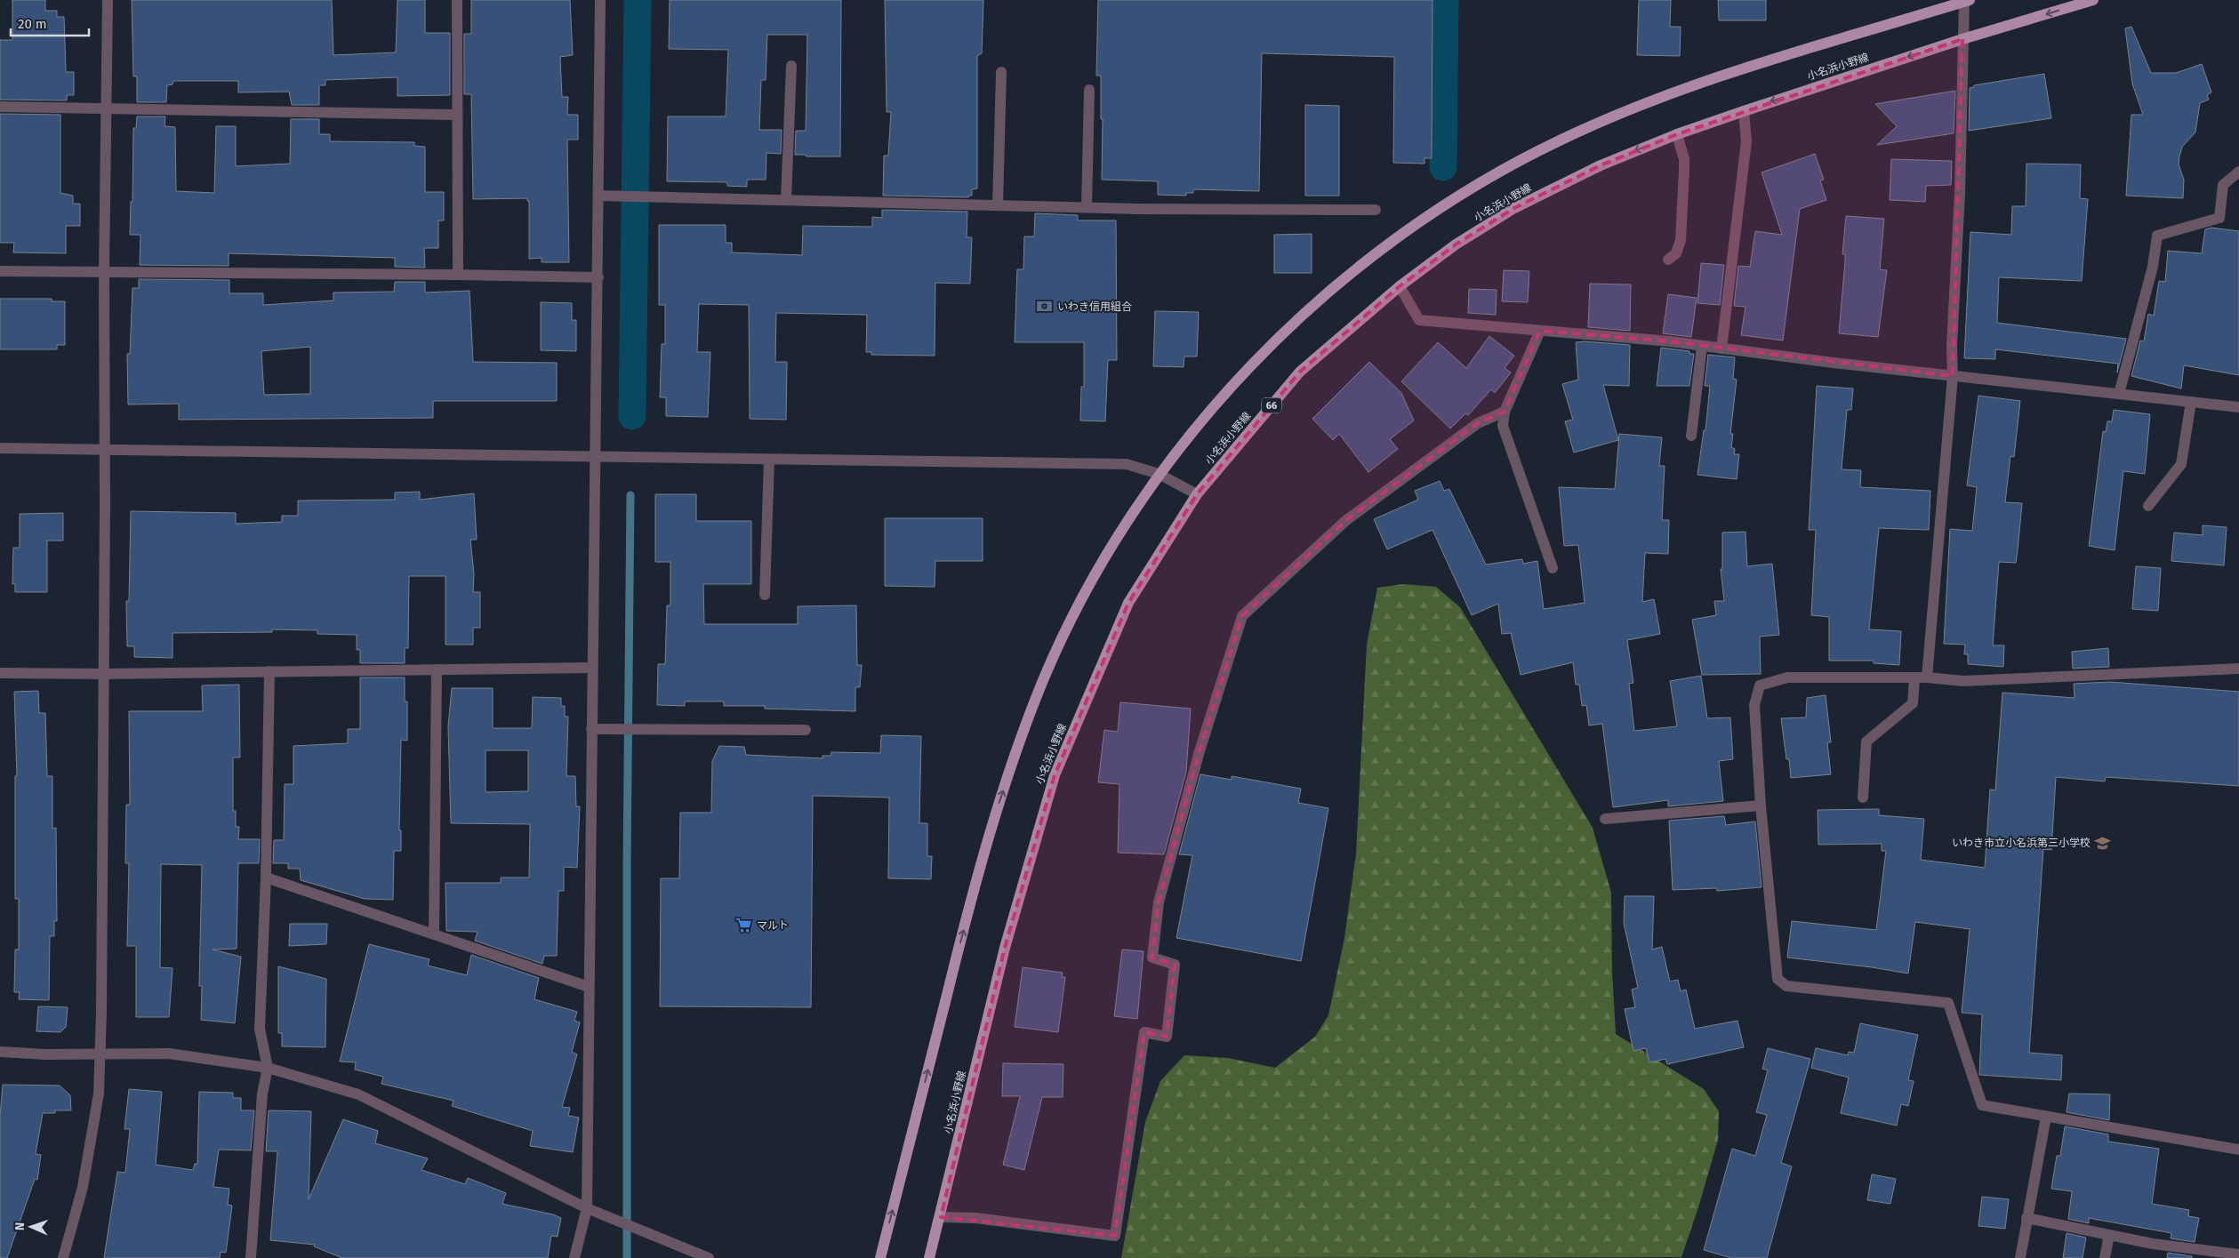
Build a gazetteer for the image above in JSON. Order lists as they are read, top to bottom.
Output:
{
  "streets": {
    "main road": ["小名浜小野線", "66"]
  },
  "places": {
    "bank": ["いわき信用組合"],
    "school or university": ["いわき市立小名浜第三小学校"],
    "supermarket": ["マルト"]
  },
  "scale_bar": "20 m",
  "north": "left"
}
